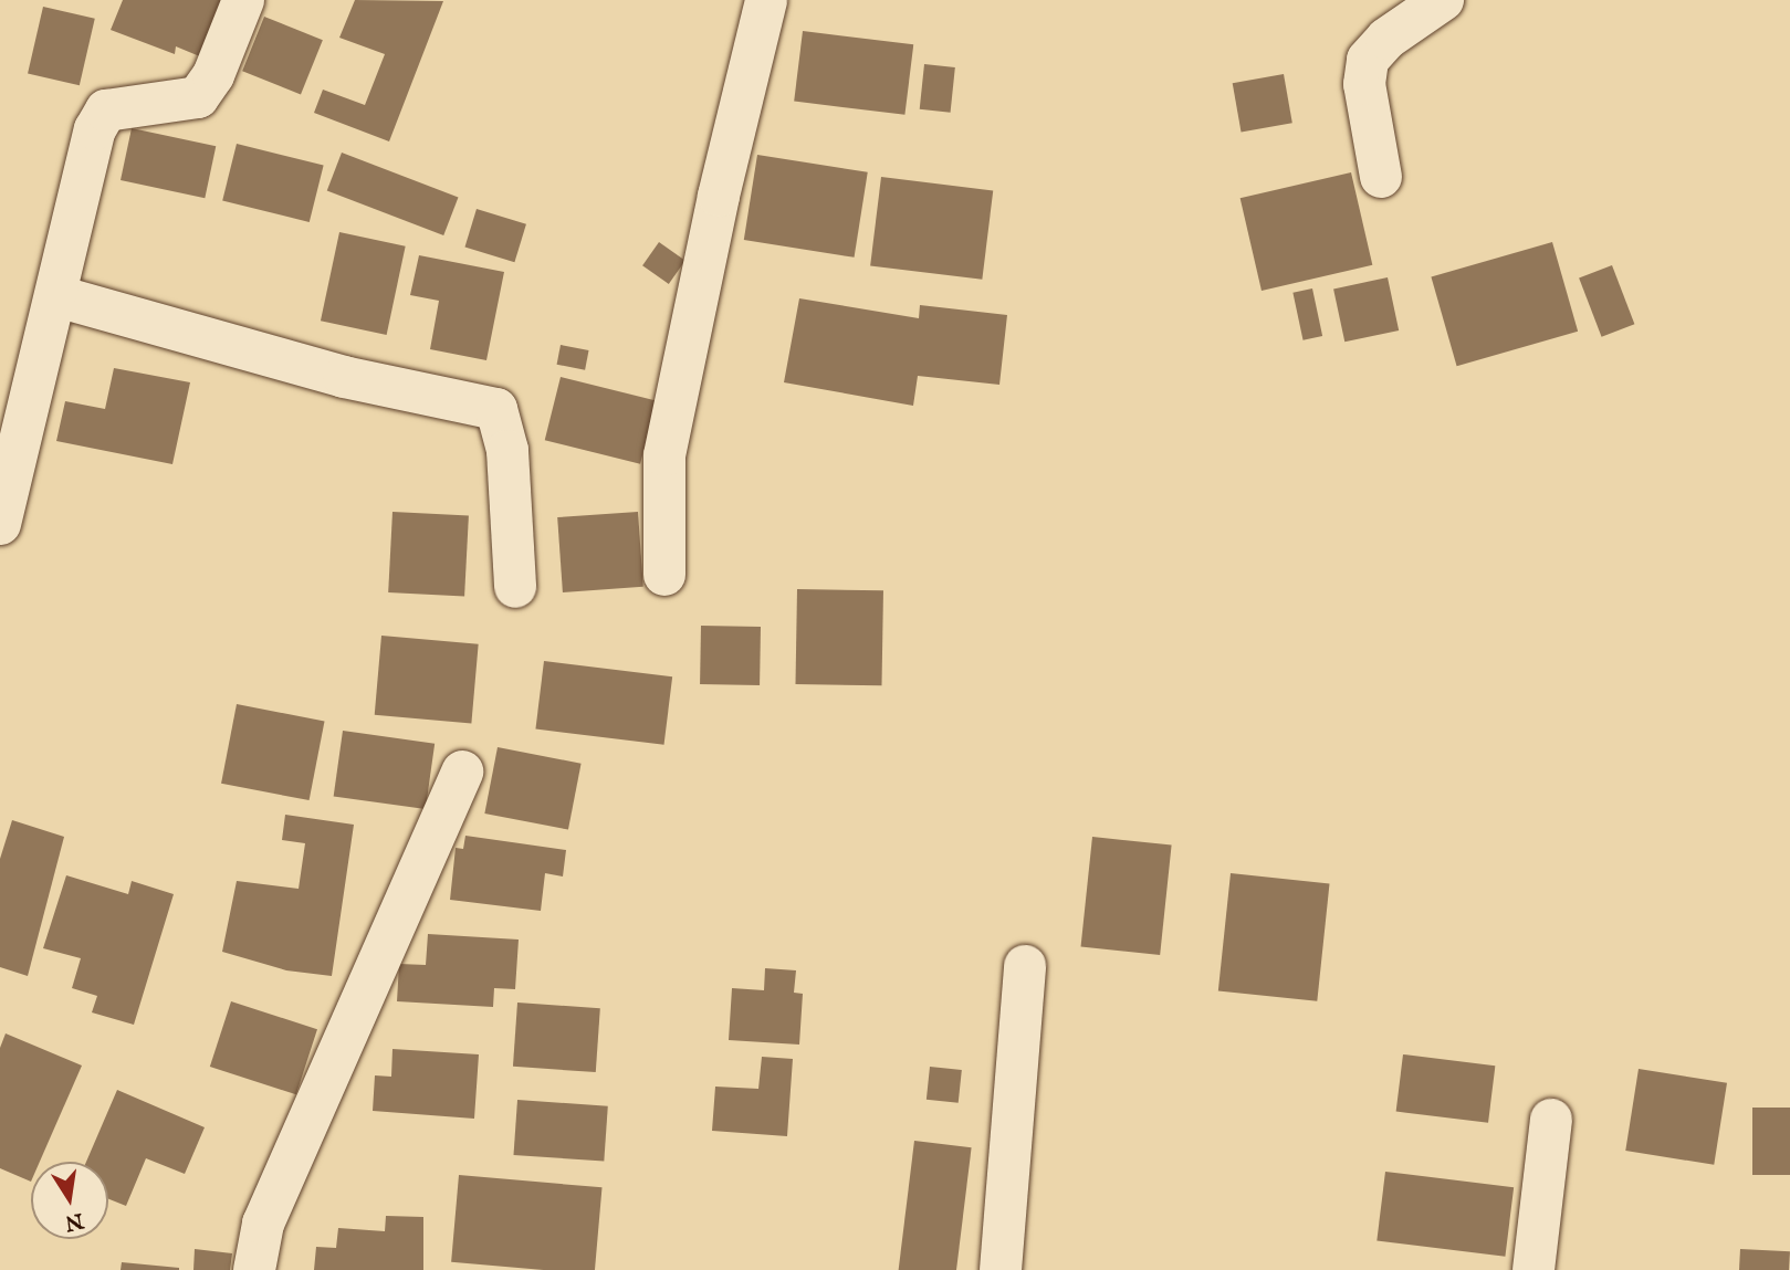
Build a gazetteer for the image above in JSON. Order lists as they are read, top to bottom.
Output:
{
  "north": "bottom"
}
